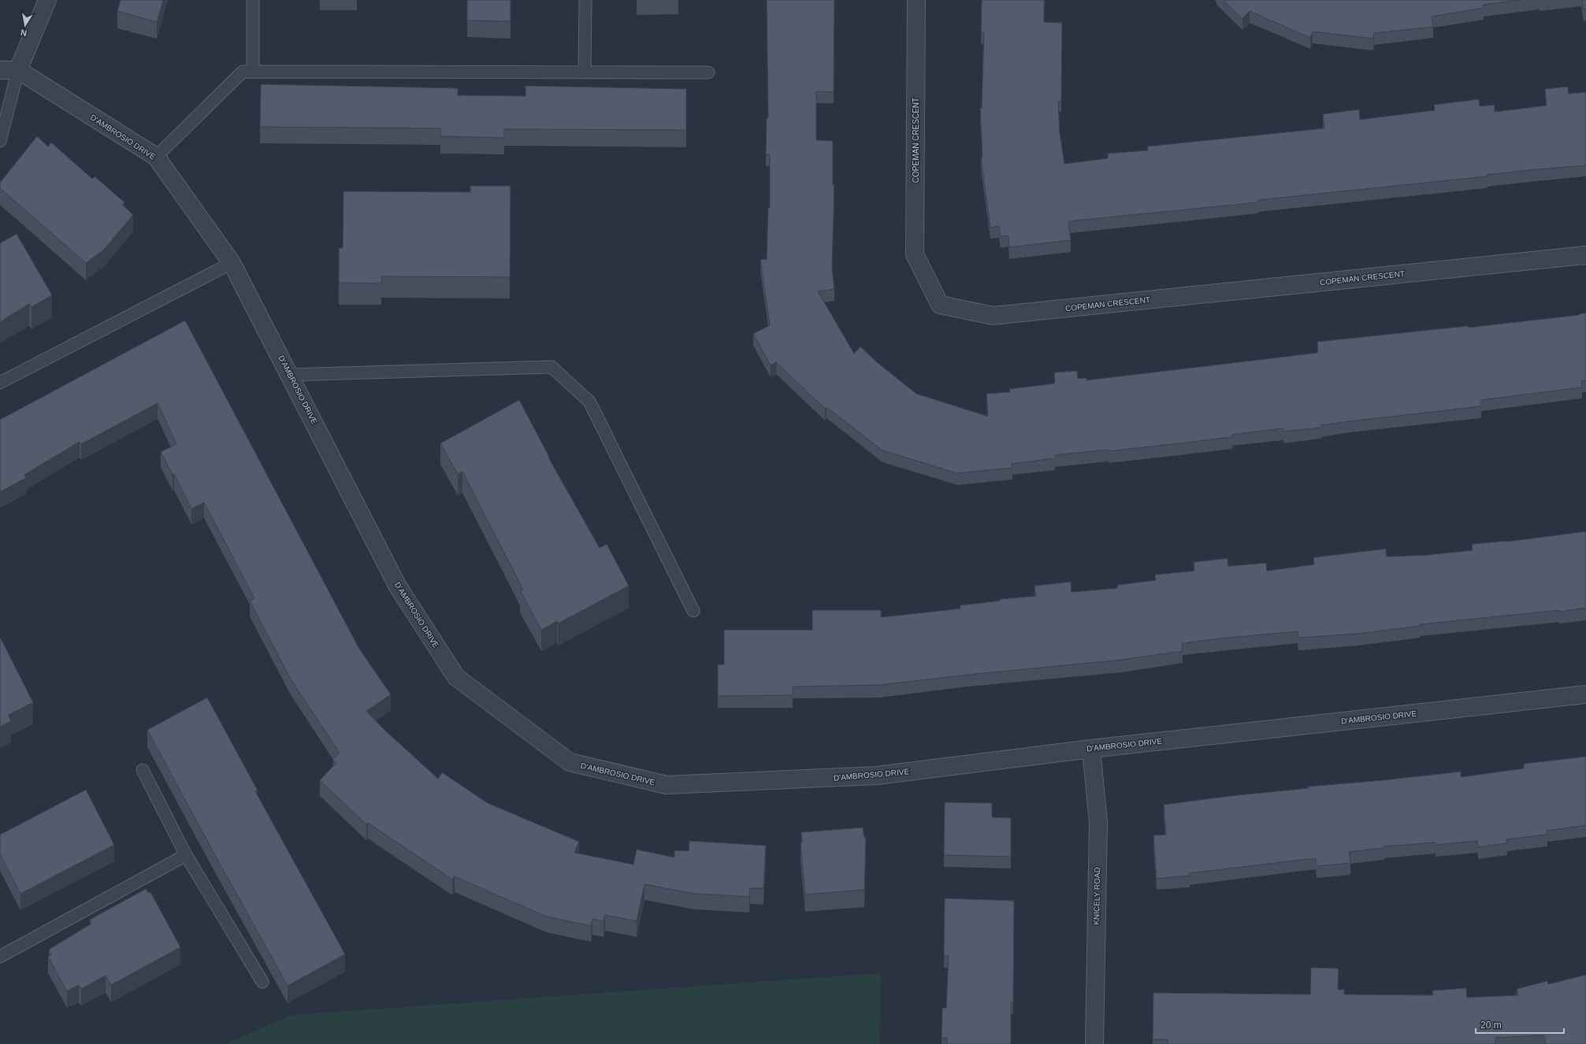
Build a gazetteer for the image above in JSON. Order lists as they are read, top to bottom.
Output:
{
  "streets": {
    "street": ["D'AMBROSIO DRIVE", "COPEMAN CRESCENT", "KNICELY ROAD"]
  },
  "crossings": [
    ["D'AMBROSIO DRIVE", "KNICELY ROAD"]
  ],
  "scale_bar": "20 m",
  "north": "bottom"
}
